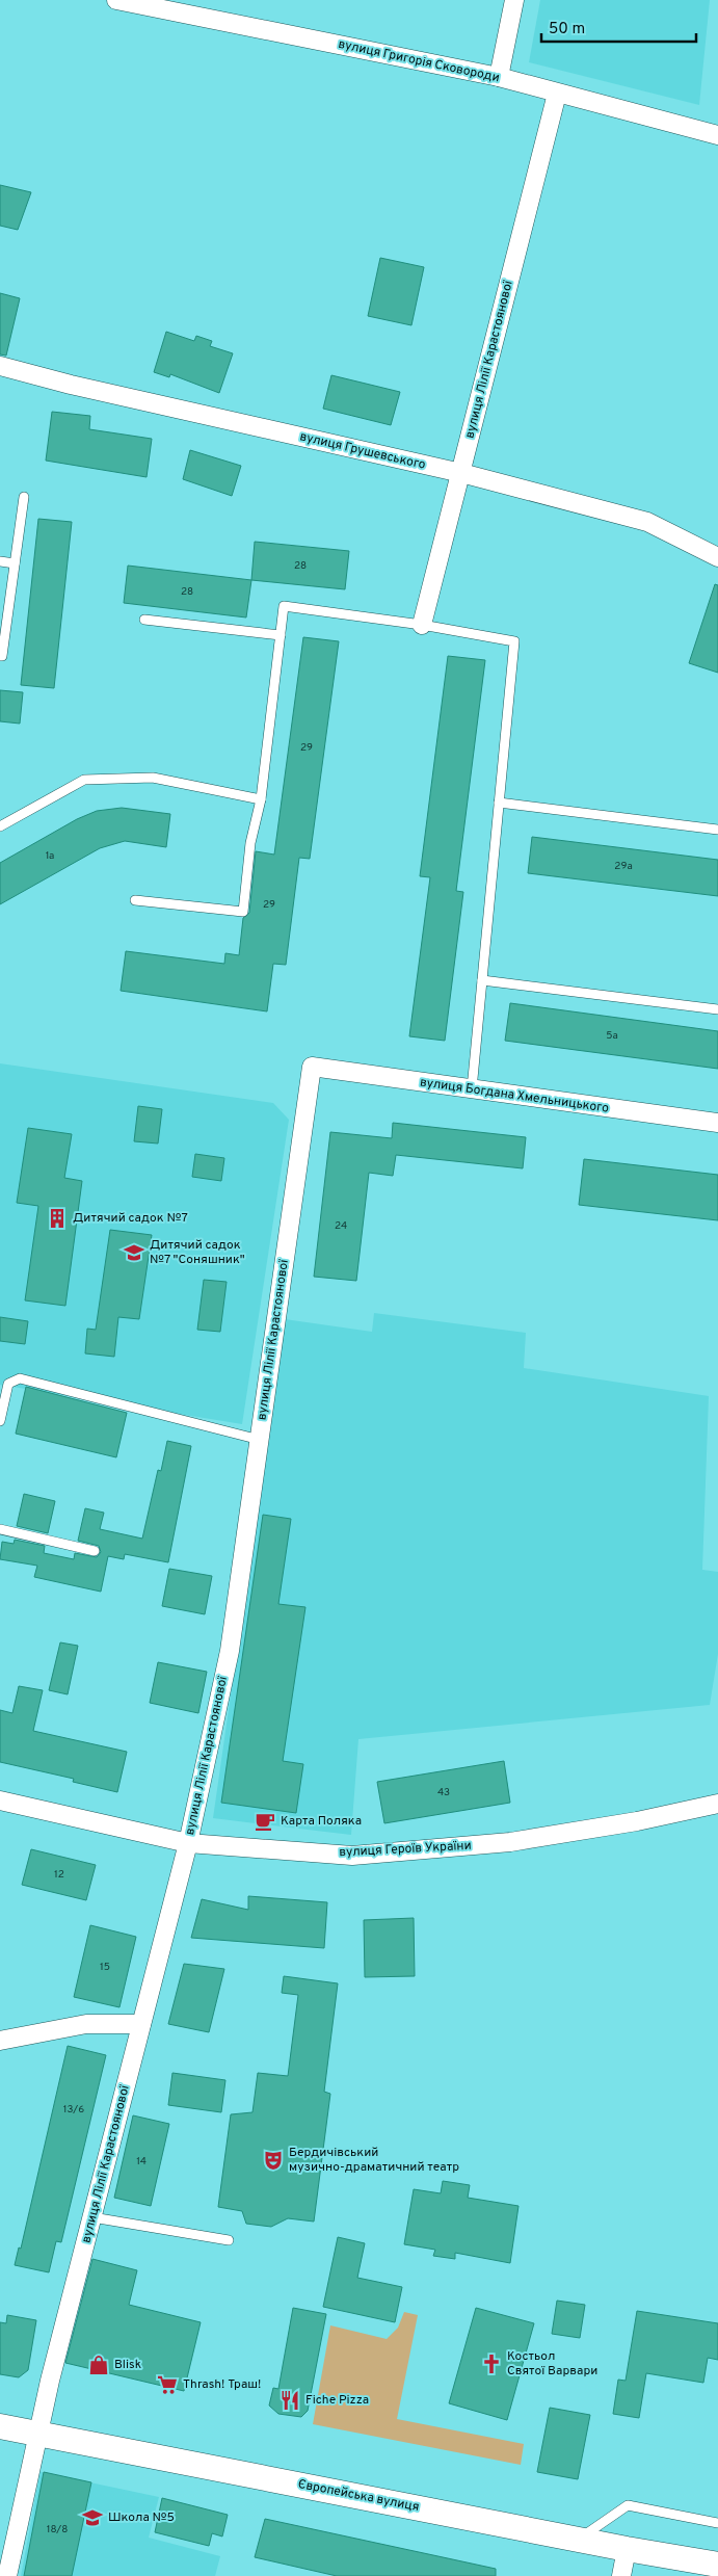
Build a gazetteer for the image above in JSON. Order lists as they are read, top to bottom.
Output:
{
  "streets": {
    "street": [
      "вулиця Григорія Сковороди",
      "вулиця Лілії Карастоянової",
      "вулиця Грушевського",
      "вулиця Богдана Хмельницького",
      "вулиця Героїв України",
      "Європейська вулиця"
    ]
  },
  "crossings": [
    ["вулиця Григорія Сковороди", "вулиця Лілії Карастоянової"],
    ["вулиця Лілії Карастоянової", "вулиця Грушевського"],
    ["вулиця Лілії Карастоянової", "вулиця Богдана Хмельницького"],
    ["вулиця Лілії Карастоянової", "вулиця Героїв України"],
    ["вулиця Лілії Карастоянової", "Європейська вулиця"]
  ],
  "places": {
    "building": ["Дитячий садок №7"],
    "school or university": ["Дитячий садок №7 \"Соняшник\"", "Школа №5"],
    "cafe": ["Карта Поляка"],
    "theatre": ["Бердичівський музично-драматичний театр"],
    "church": ["Костьол Святої Варвари"],
    "shop": ["Blisk"],
    "supermarket": ["Thrash! Траш!"],
    "restaurant": ["Fiche Pizza"]
  },
  "house_numbers": [
    "28",
    "28",
    "29",
    "1а",
    "29а",
    "29",
    "5а",
    "24",
    "43",
    "12",
    "15",
    "13/6",
    "14",
    "18/8"
  ],
  "scale_bar": "50 m"
}
